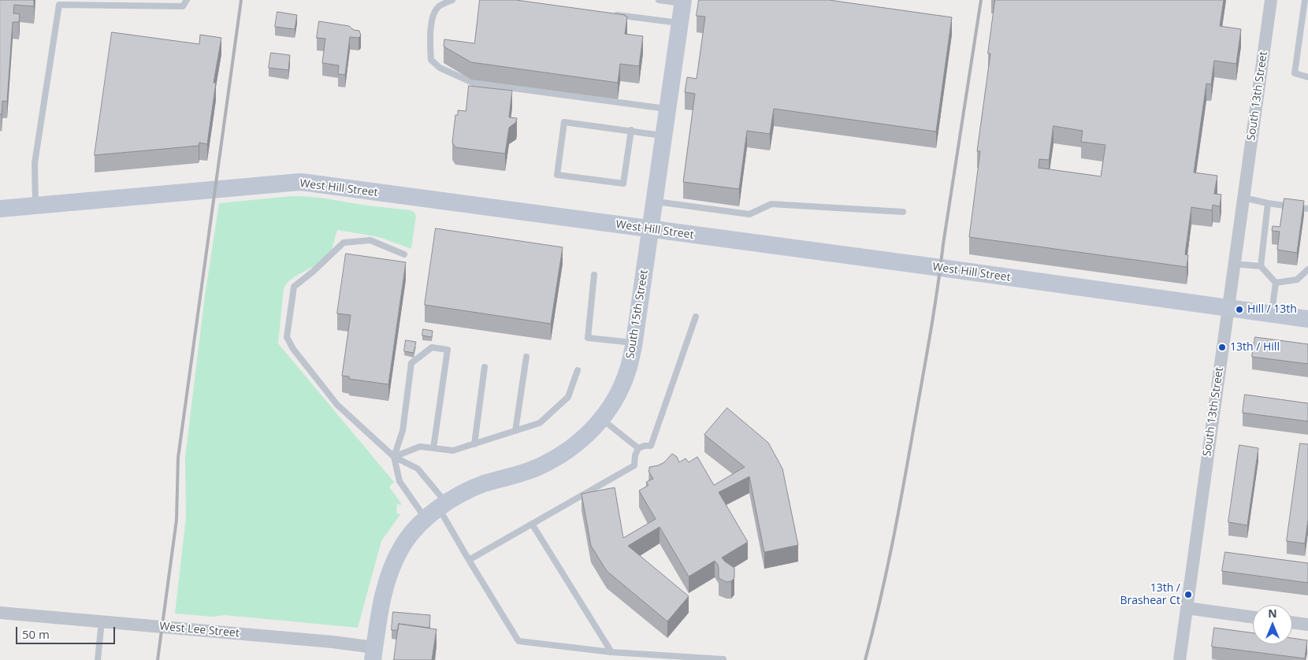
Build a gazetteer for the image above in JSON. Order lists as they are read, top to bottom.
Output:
{
  "streets": {
    "street": [
      "South 13th Street",
      "West Hill Street",
      "South 15th Street",
      "West Lee Street"
    ]
  },
  "crossings": [
    ["South 13th Street", "West Hill Street"],
    ["West Hill Street", "South 15th Street"],
    ["South 15th Street", "West Lee Street"]
  ],
  "places": ["Hill / 13th", "13th / Hill", "13th / Brashear Ct"],
  "scale_bar": "50 m",
  "north": "top"
}
